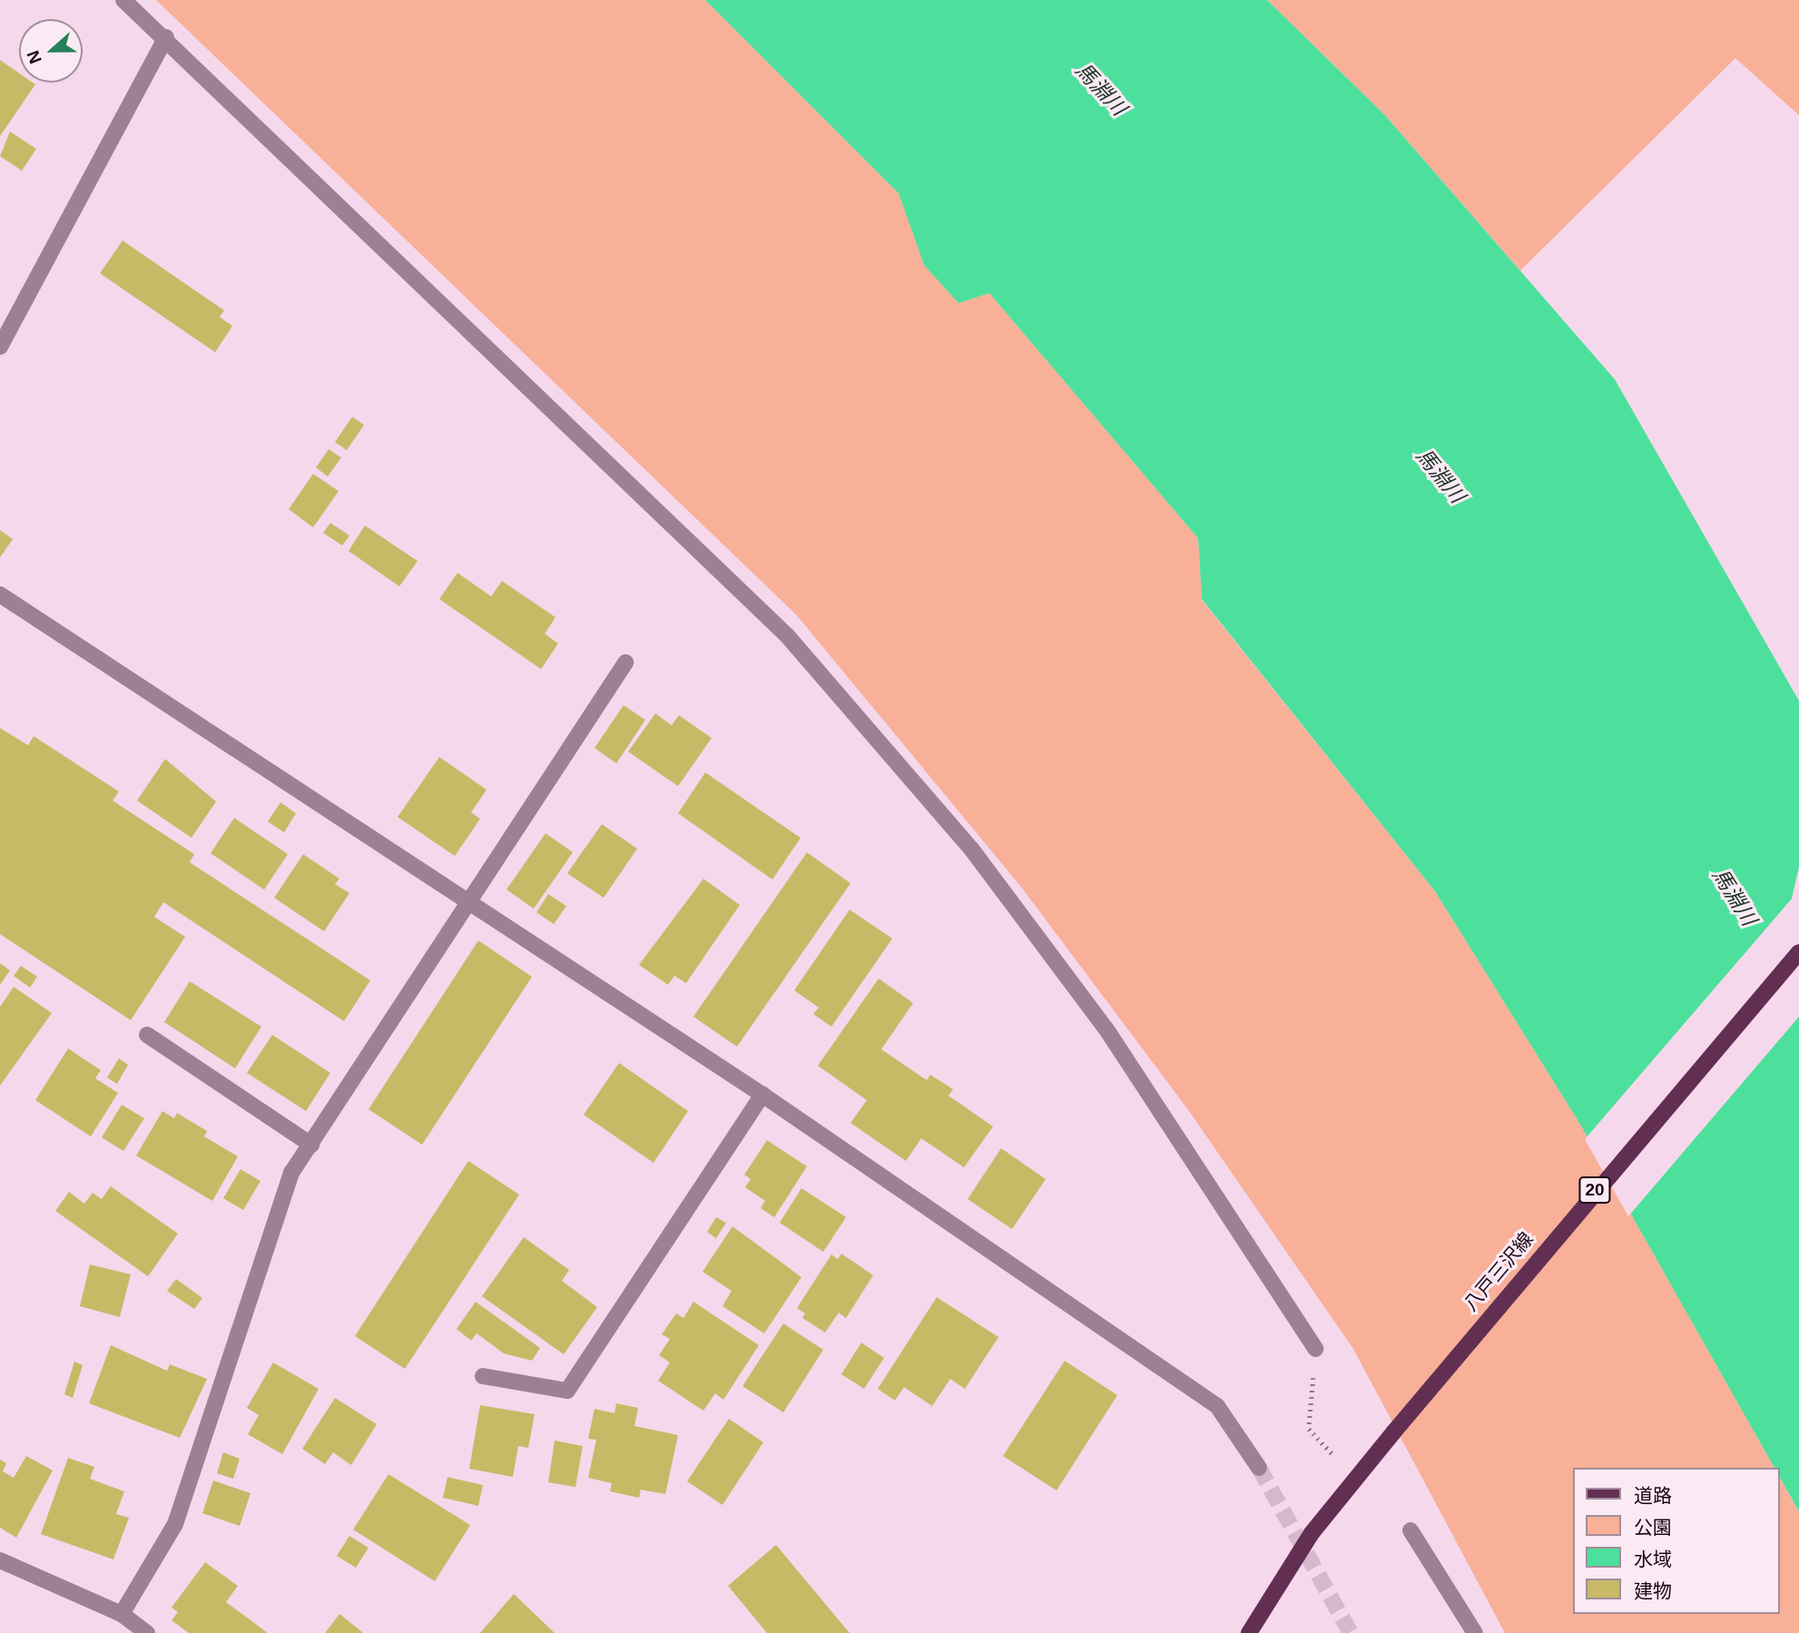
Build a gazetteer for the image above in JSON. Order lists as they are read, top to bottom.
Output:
{
  "streets": {
    "main road": ["20", "八戸三沢線"]
  },
  "water": ["馬淵川"],
  "legend": [
    "道路",
    "公園",
    "水域",
    "建物"
  ],
  "north": "left"
}
